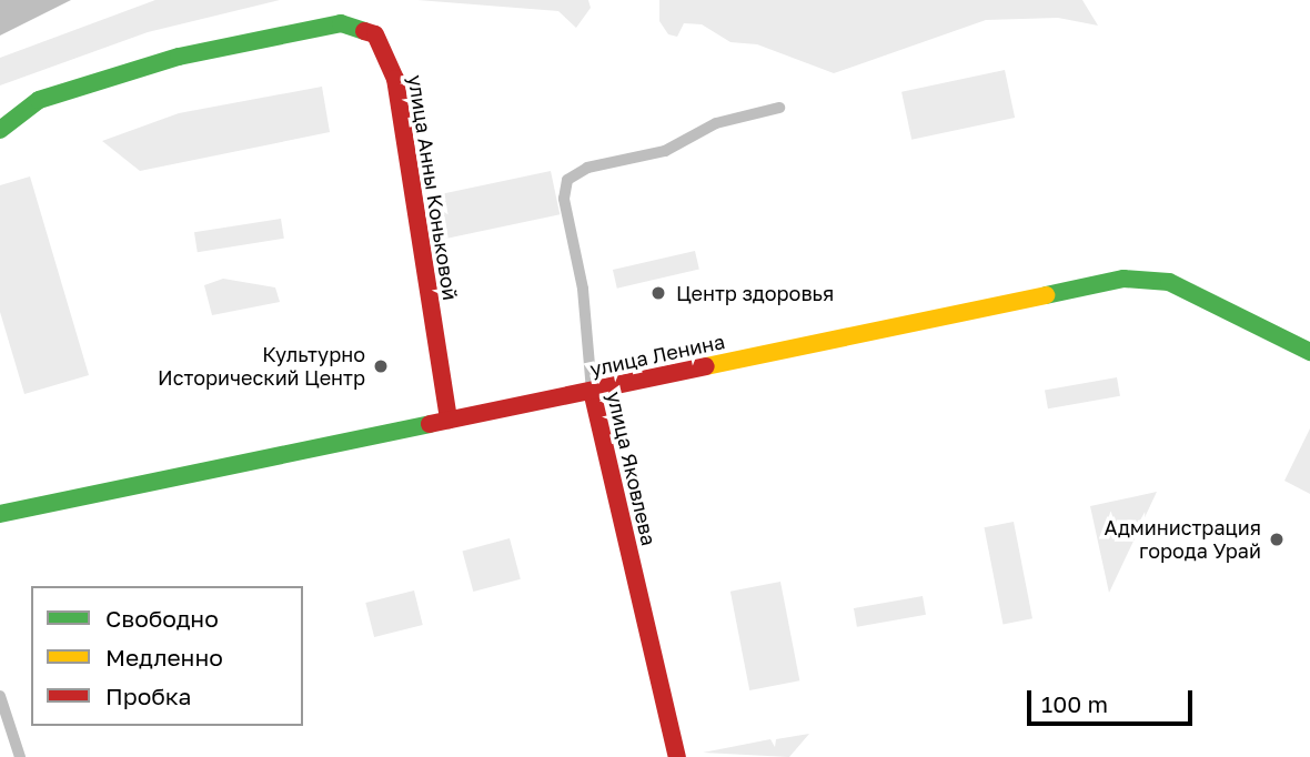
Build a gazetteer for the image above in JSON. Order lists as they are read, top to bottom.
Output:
{
  "streets": {
    "main road": ["улица Анны Коньковой", "улица Ленина", "улица Яковлева"]
  },
  "crossings": [
    ["улица Анны Коньковой", "улица Ленина"],
    ["улица Ленина", "улица Яковлева"]
  ],
  "places": ["Центр здоровья", "Культурно Исторический Центр", "Администрация города Урай"],
  "legend": ["Свободно", "Медленно", "Пробка"],
  "scale_bar": "100 m"
}
